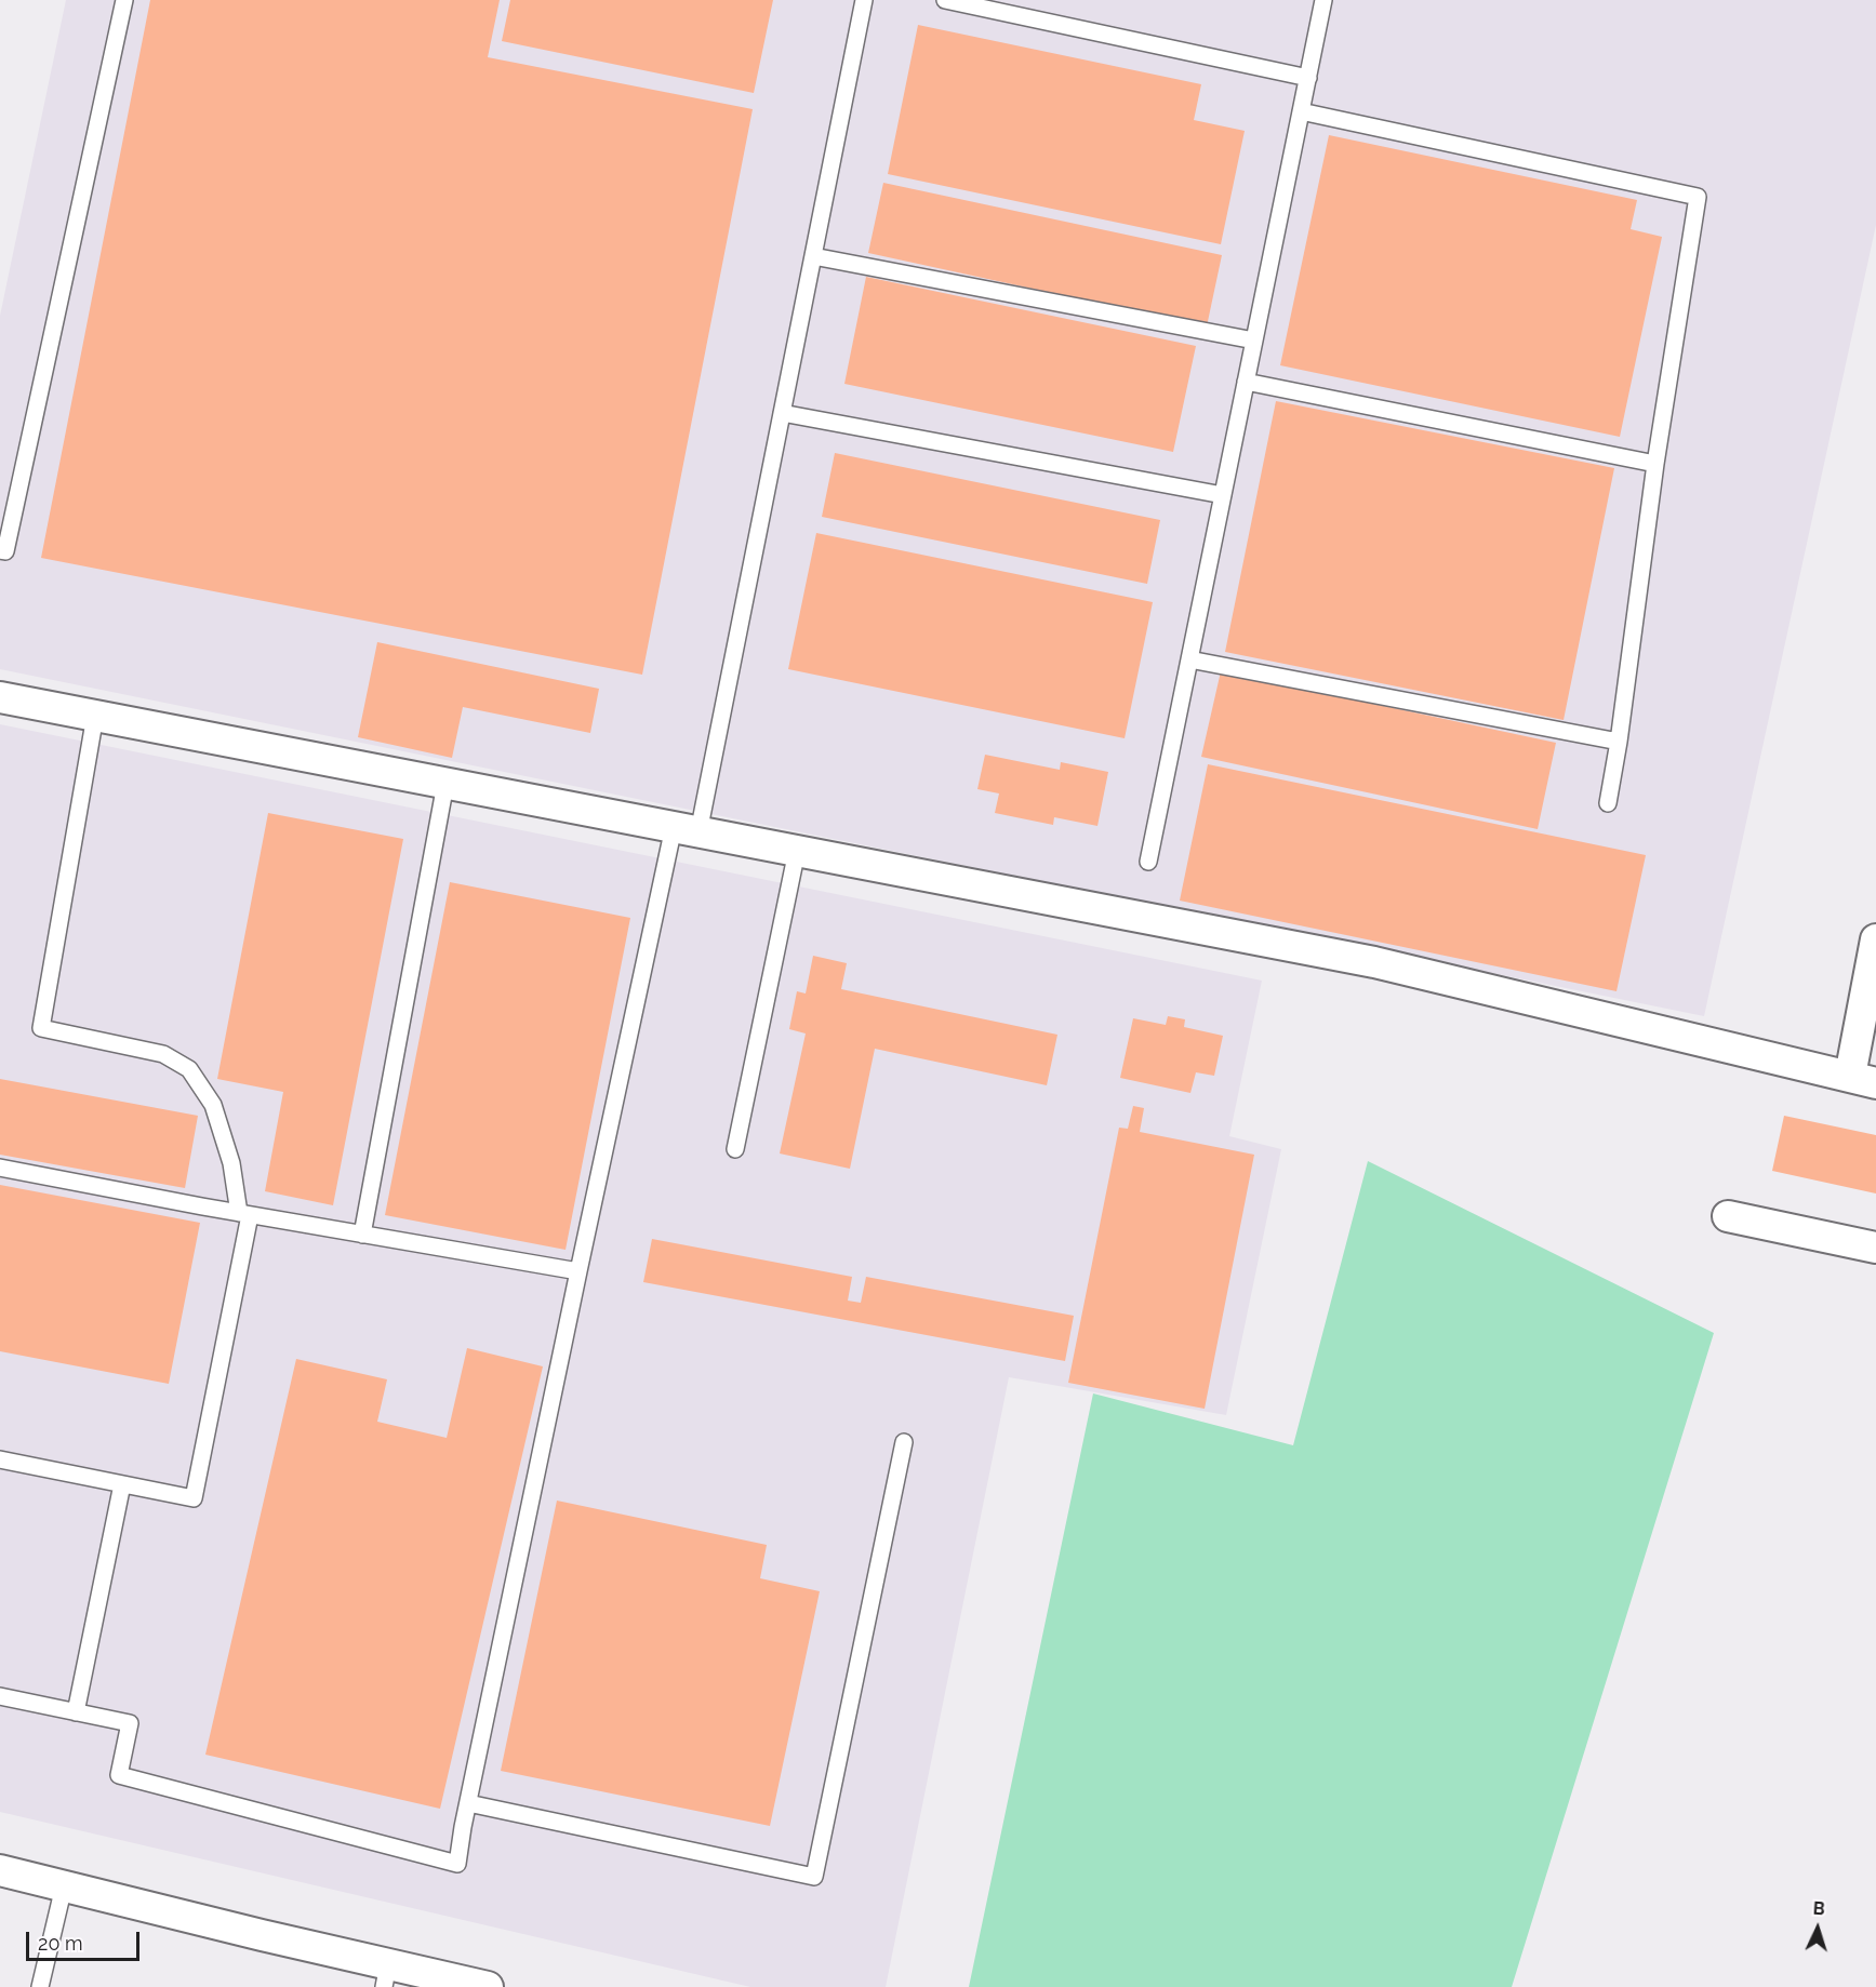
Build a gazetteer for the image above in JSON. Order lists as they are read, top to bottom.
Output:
{
  "scale_bar": "20 m",
  "north": "top"
}
